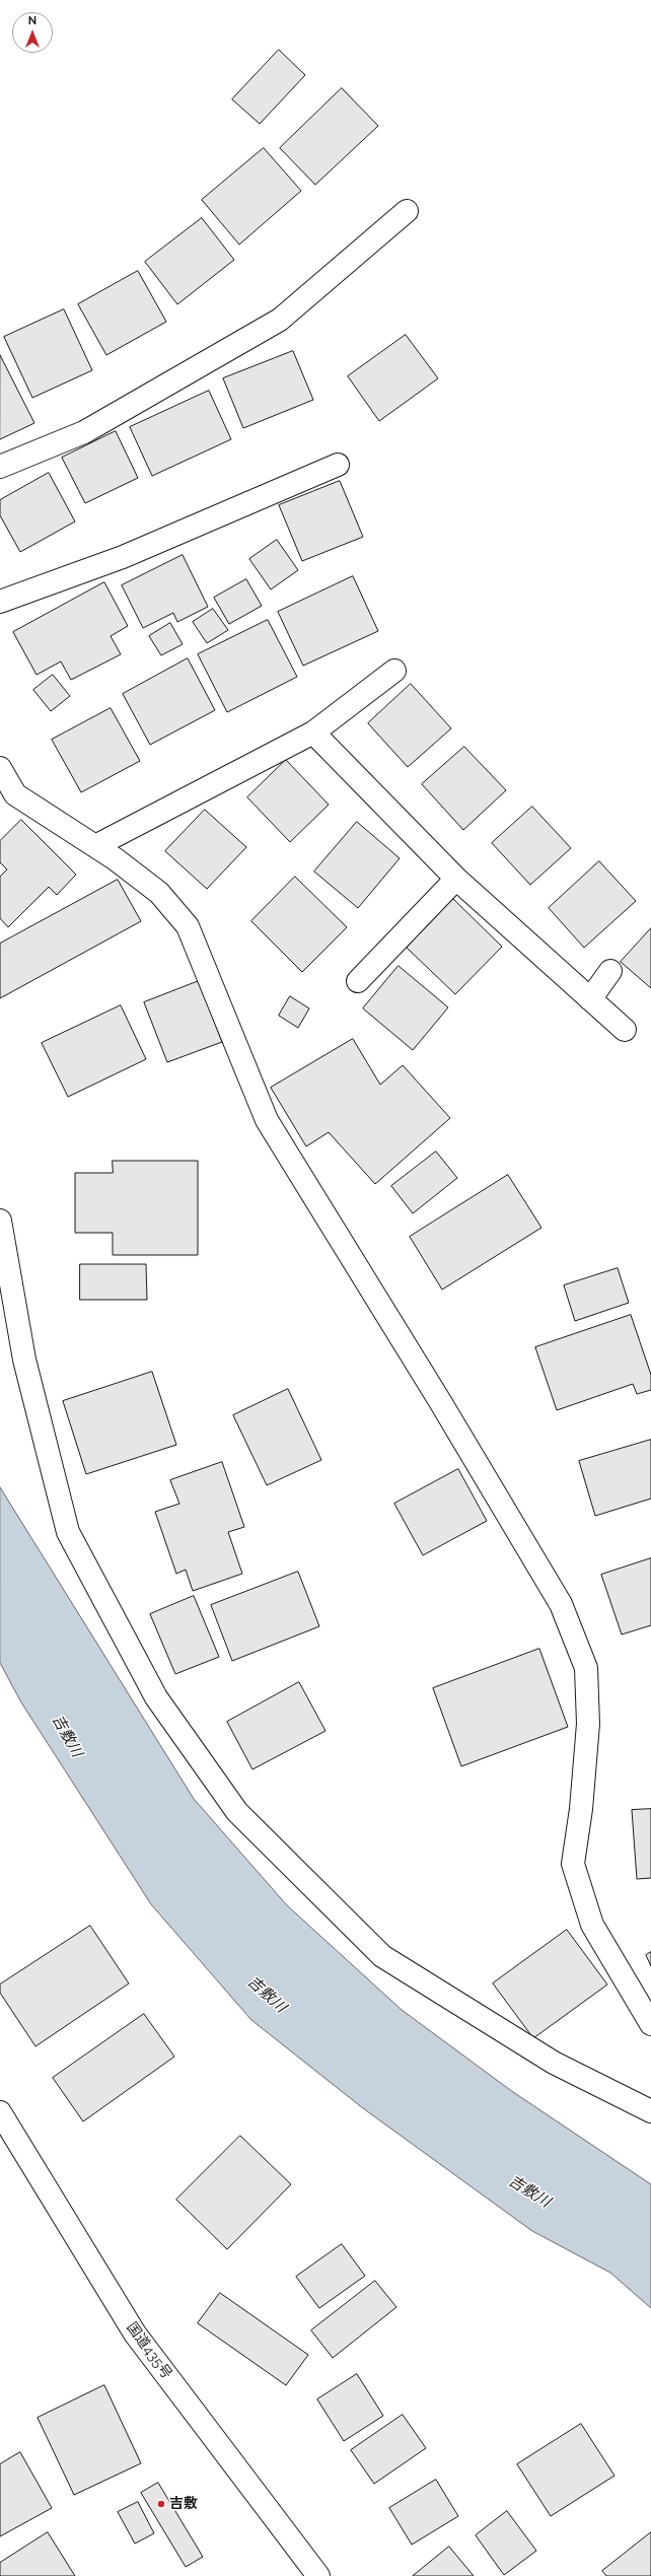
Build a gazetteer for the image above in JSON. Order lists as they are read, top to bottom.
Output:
{
  "streets": {
    "main road": ["国道435号"]
  },
  "water": ["吉敷川"],
  "places": ["吉敷"],
  "north": "top"
}
